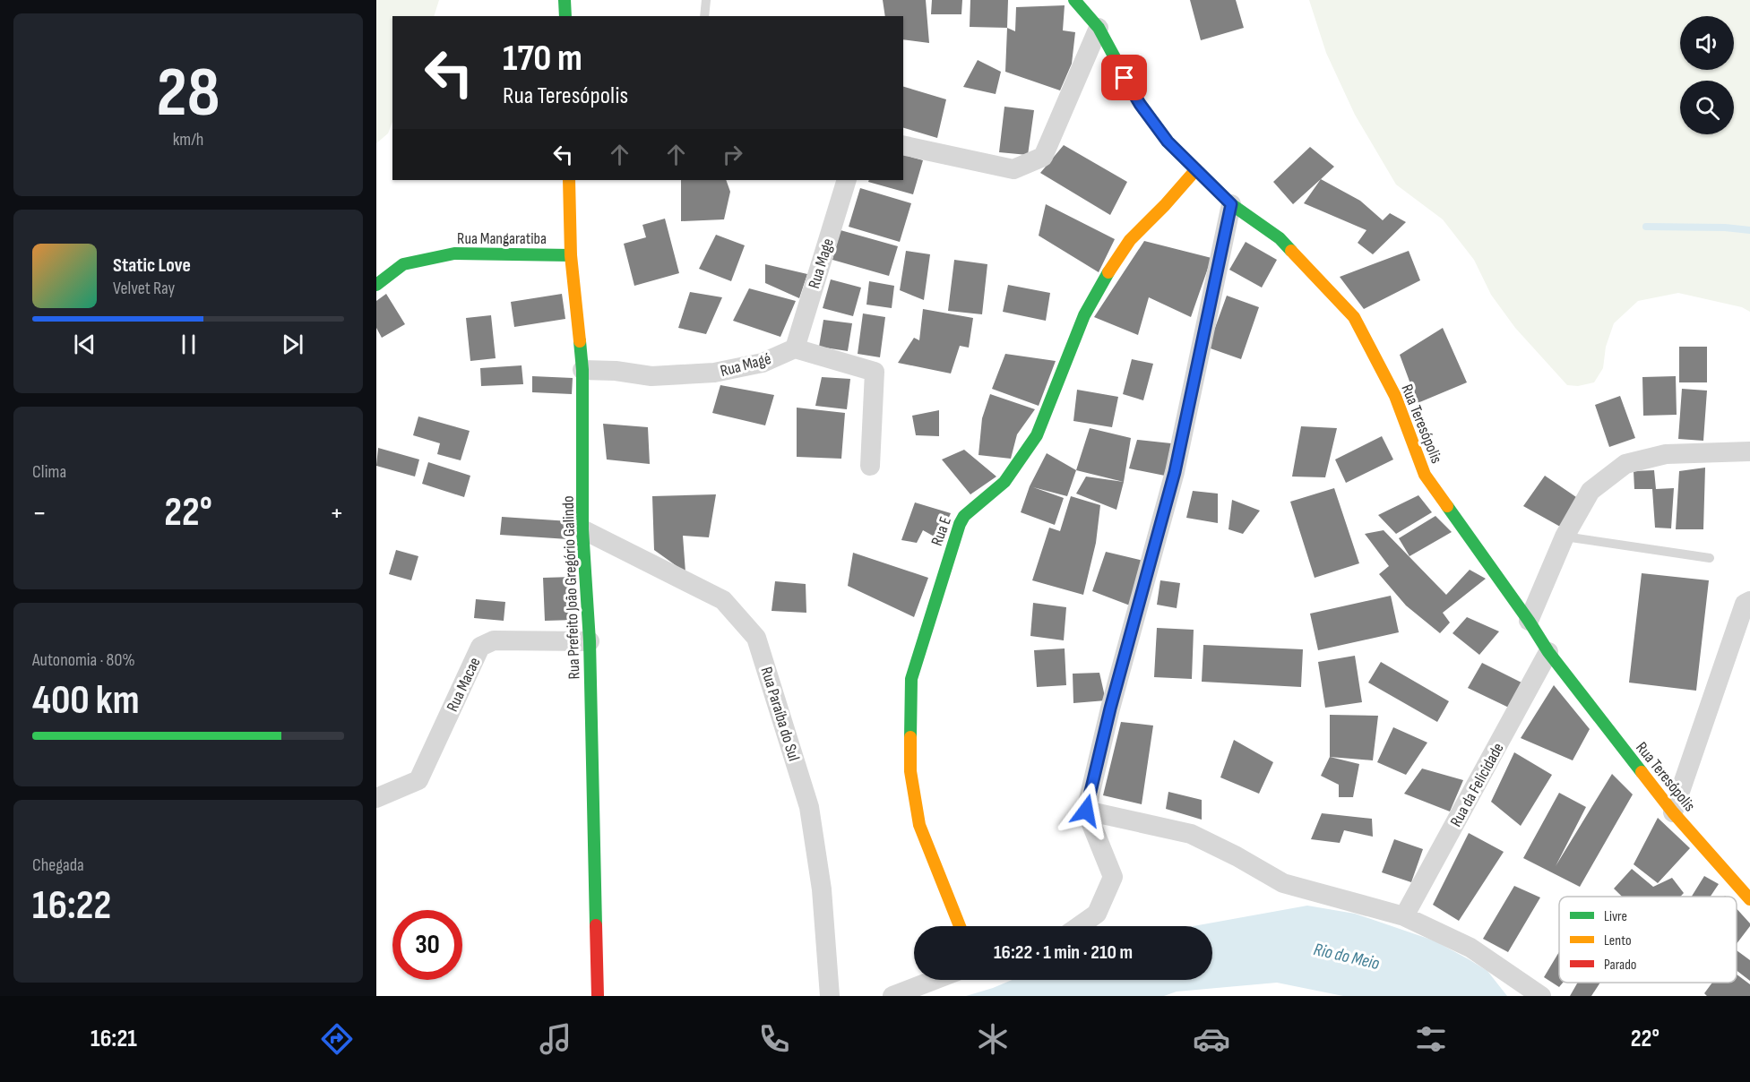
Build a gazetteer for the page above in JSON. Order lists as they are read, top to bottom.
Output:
{
  "streets": {
    "street": [
      "Rua Mangaratiba",
      "Rua Mage",
      "Rua Magé",
      "Rua Teresópolis",
      "Rua E",
      "Rua Prefeito João Gregório Galindo",
      "Rua Macae",
      "Rua Paraíba do Sul",
      "Rua da Felicidade"
    ]
  },
  "crossings": [
    ["Rua Mangaratiba", "Rua Prefeito João Gregório Galindo"],
    ["Rua Mage", "Rua Magé"],
    ["Rua Magé", "Rua Prefeito João Gregório Galindo"],
    ["Rua Teresópolis", "Rua E"],
    ["Rua Teresópolis", "Rua da Felicidade"],
    ["Rua Prefeito João Gregório Galindo", "Rua Macae"],
    ["Rua Prefeito João Gregório Galindo", "Rua Paraíba do Sul"]
  ],
  "water": ["Rio do Meio"],
  "legend": ["Livre", "Lento", "Parado"],
  "page": {
    "tile": [
      ["28", "km/h"],
      "Clima",
      ["Autonomia · 80%", "400 km"],
      ["Chegada", "16:22"]
    ],
    "turn": ["170 m", "Rua Teresópolis"],
    "song": ["Static Love", "Velvet Ray"],
    "heat": ["−", "22°", "+"],
    "limit": "30",
    "trip": "16:22 · 1 min · 210 m",
    "tabs": ["16:21", "22°"]
  }
}
